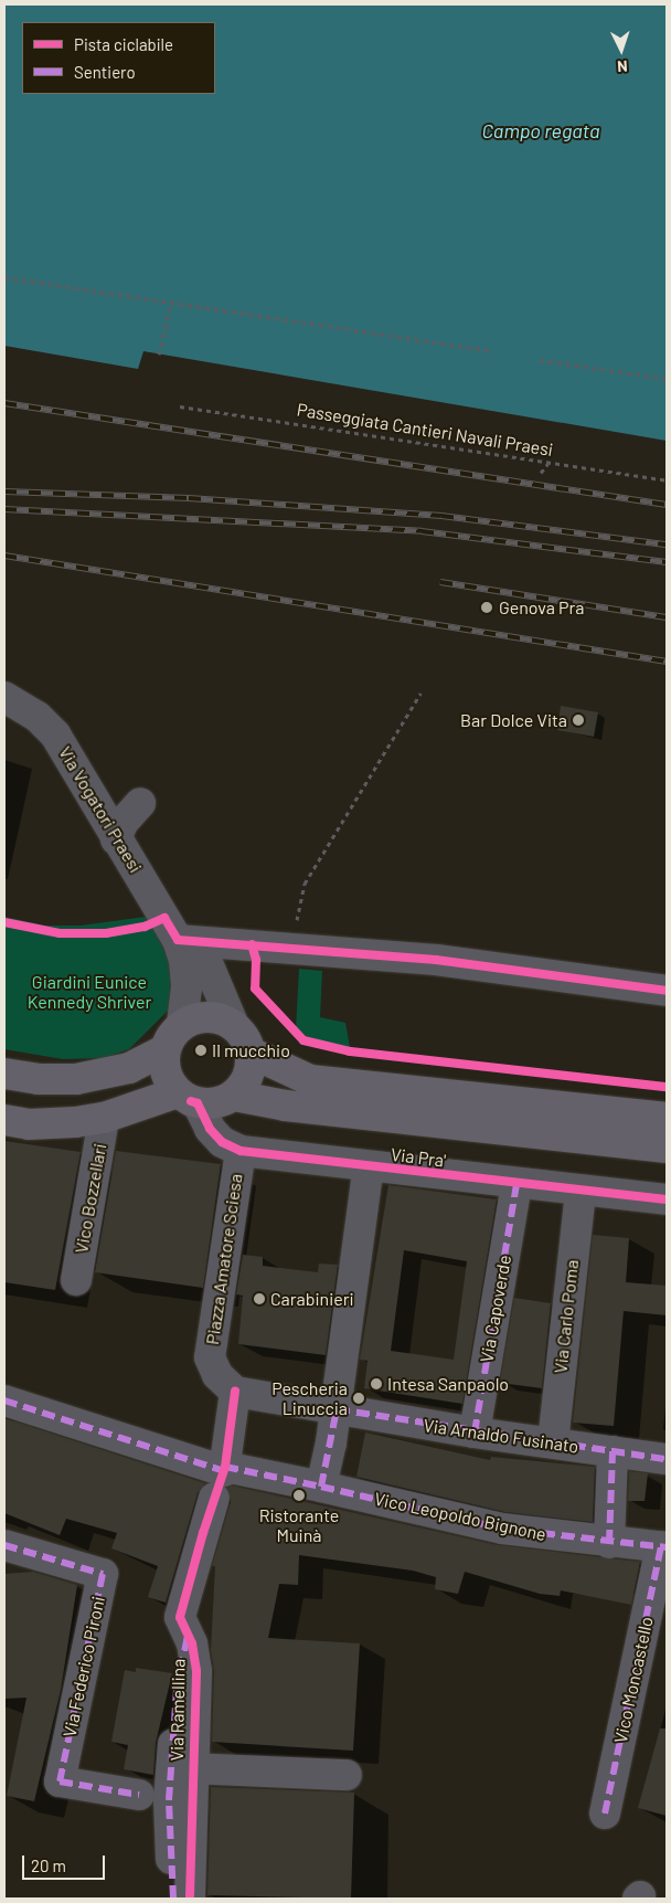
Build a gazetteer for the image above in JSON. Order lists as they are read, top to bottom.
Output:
{
  "streets": {
    "street": [
      "Via Vogatori Praesi",
      "Via Pra'",
      "Vico Bozzellari",
      "Piazza Amatore Sciesa",
      "Via Capoverde",
      "Via Carlo Poma",
      "Via Arnaldo Fusinato",
      "Vico Leopoldo Bignone",
      "Via Federico Pironi",
      "Vico Moncastello",
      "Via Ramellina"
    ],
    "path": ["Passeggiata Cantieri Navali Praesi"]
  },
  "crossings": [
    ["Via Pra'", "Piazza Amatore Sciesa"],
    ["Via Pra'", "Via Capoverde"],
    ["Via Pra'", "Via Carlo Poma"],
    ["Via Capoverde", "Via Arnaldo Fusinato"],
    ["Via Carlo Poma", "Via Arnaldo Fusinato"],
    ["Vico Leopoldo Bignone", "Vico Moncastello"]
  ],
  "water": ["Campo regata"],
  "parks": ["Giardini Eunice Kennedy Shriver"],
  "places": [
    "Genova Pra",
    "Bar Dolce Vita",
    "Il mucchio",
    "Carabinieri",
    "Intesa Sanpaolo",
    "Pescheria Linuccia",
    "Ristorante Muinà"
  ],
  "legend": ["Pista ciclabile", "Sentiero"],
  "scale_bar": "20 m",
  "north": "bottom"
}
